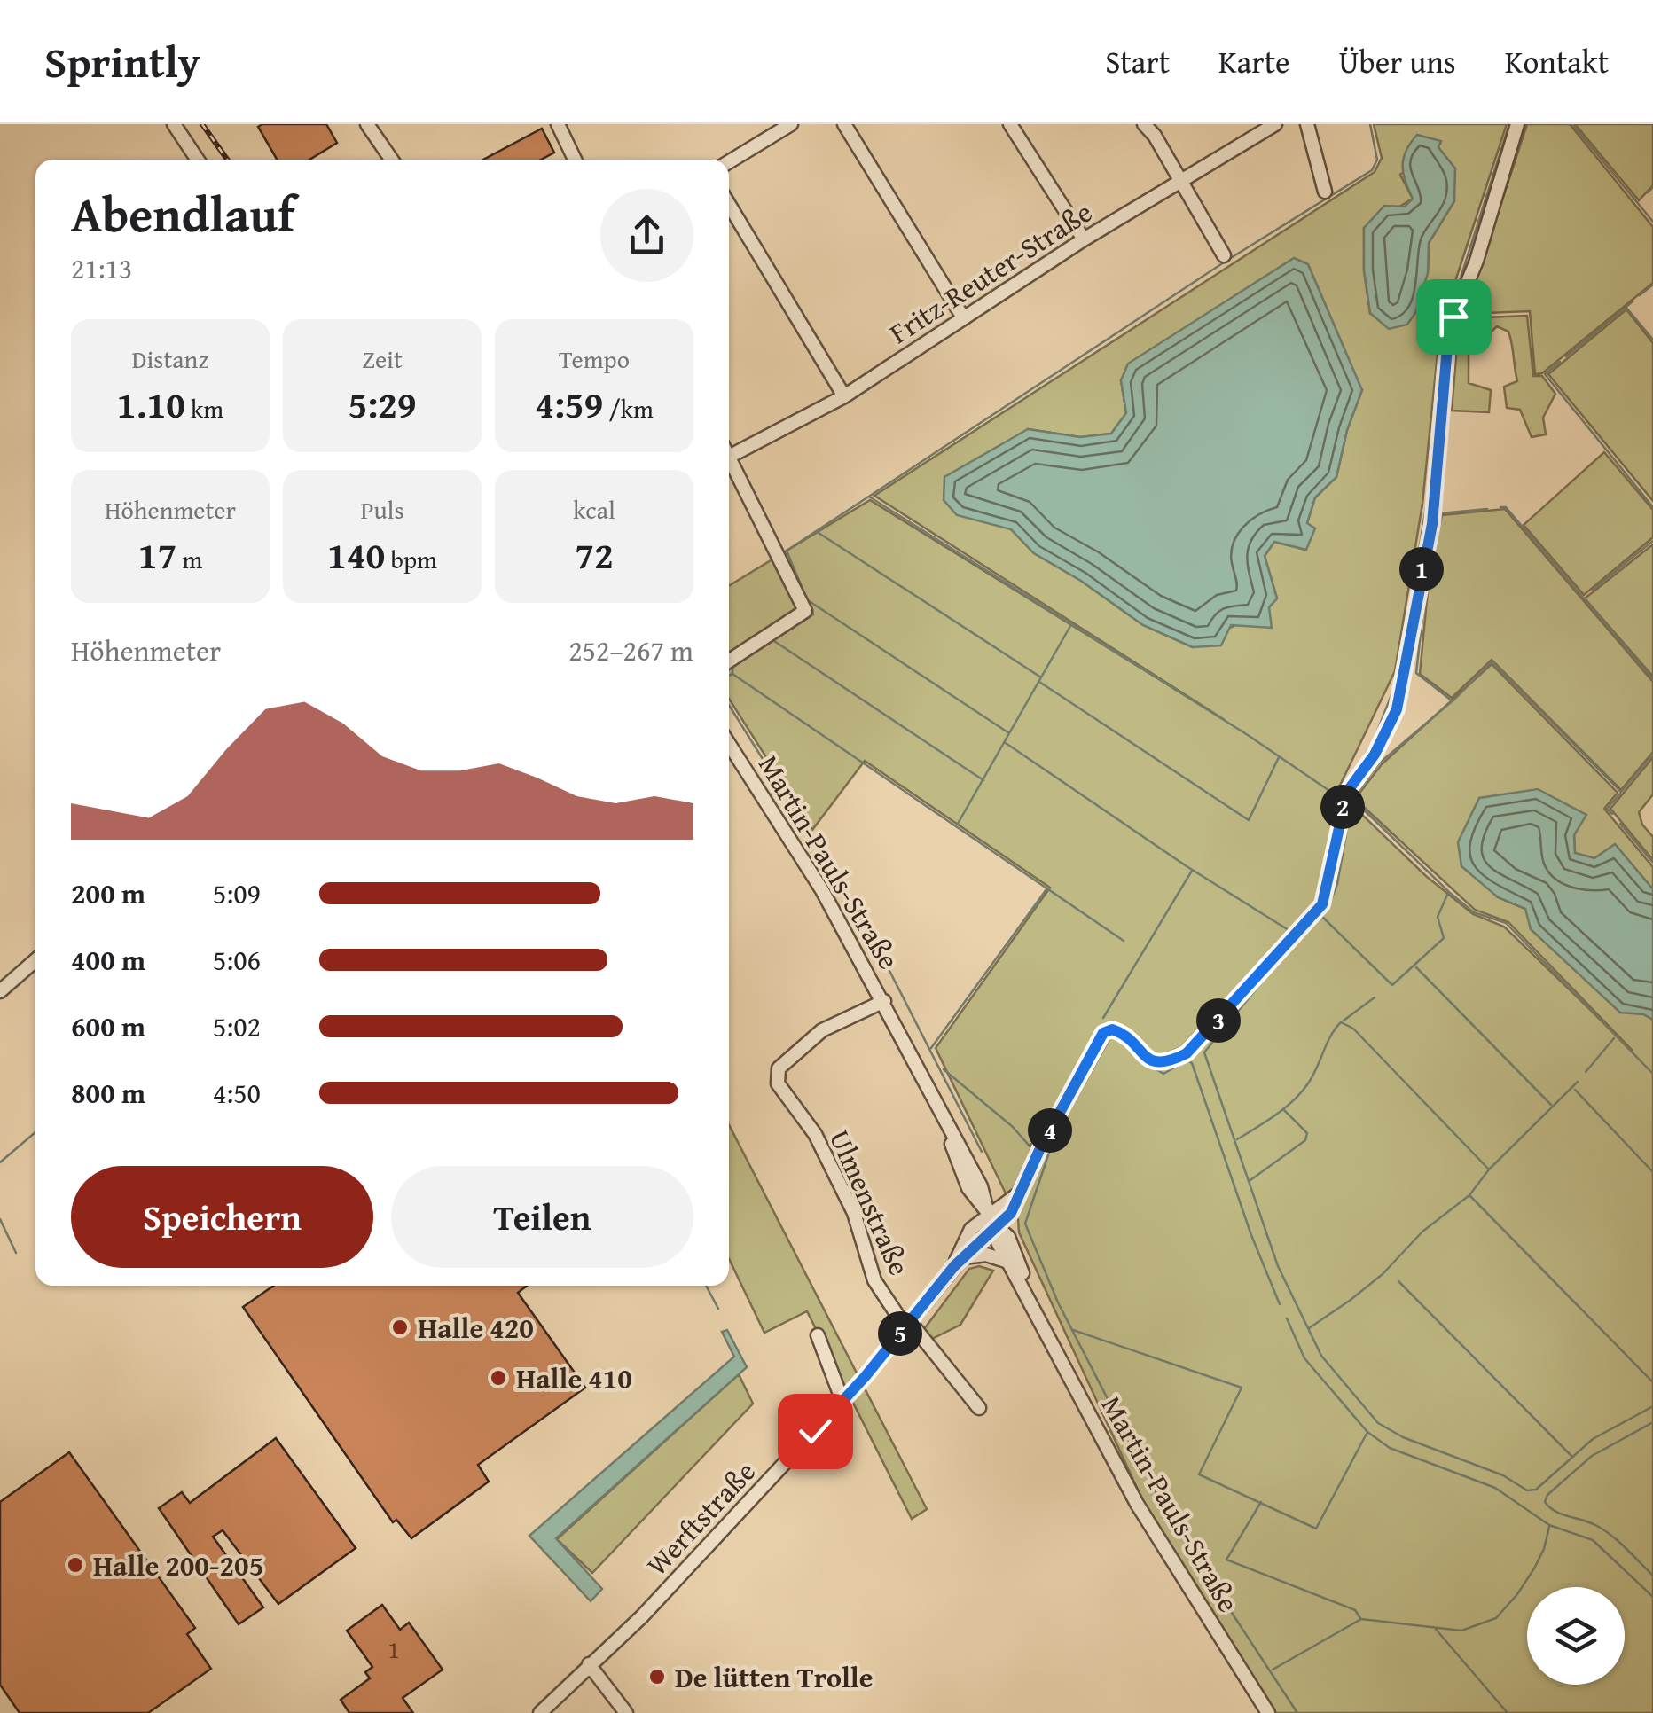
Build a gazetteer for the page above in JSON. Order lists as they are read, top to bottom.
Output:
{
  "streets": {
    "street": [
      "Fritz-Reuter-Straße",
      "Martin-Pauls-Straße",
      "Ulmenstraße",
      "Werftstraße"
    ]
  },
  "crossings": [
    ["Martin-Pauls-Straße", "Ulmenstraße"],
    ["Martin-Pauls-Straße", "Werftstraße"],
    ["Ulmenstraße", "Werftstraße"]
  ],
  "places": [
    "Halle 420",
    "Halle 410",
    "Halle 200-205",
    "De lütten Trolle"
  ],
  "house_numbers": ["1"],
  "page": {
    "header": "Sprintly",
    "nav": [
      "Start",
      "Karte",
      "Über uns",
      "Kontakt"
    ],
    "heading": ["Abendlauf", "21:13"],
    "stats": [
      ["Distanz", "1.10 km"],
      ["Zeit", "5:29"],
      ["Tempo", "4:59 /km"],
      ["Höhenmeter", "17 m"],
      ["Puls", "140 bpm"],
      ["kcal", "72"]
    ],
    "pins": [
      "1",
      "2",
      "3",
      "4",
      "5"
    ],
    "chart": ["Höhenmeter", "252–267 m"],
    "list": [
      {
        "name": "200 m",
        "note": "5:09"
      },
      {
        "name": "400 m",
        "note": "5:06"
      },
      {
        "name": "600 m",
        "note": "5:02"
      },
      {
        "name": "800 m",
        "note": "4:50"
      }
    ],
    "buttons": ["Speichern", "Teilen"]
  }
}
